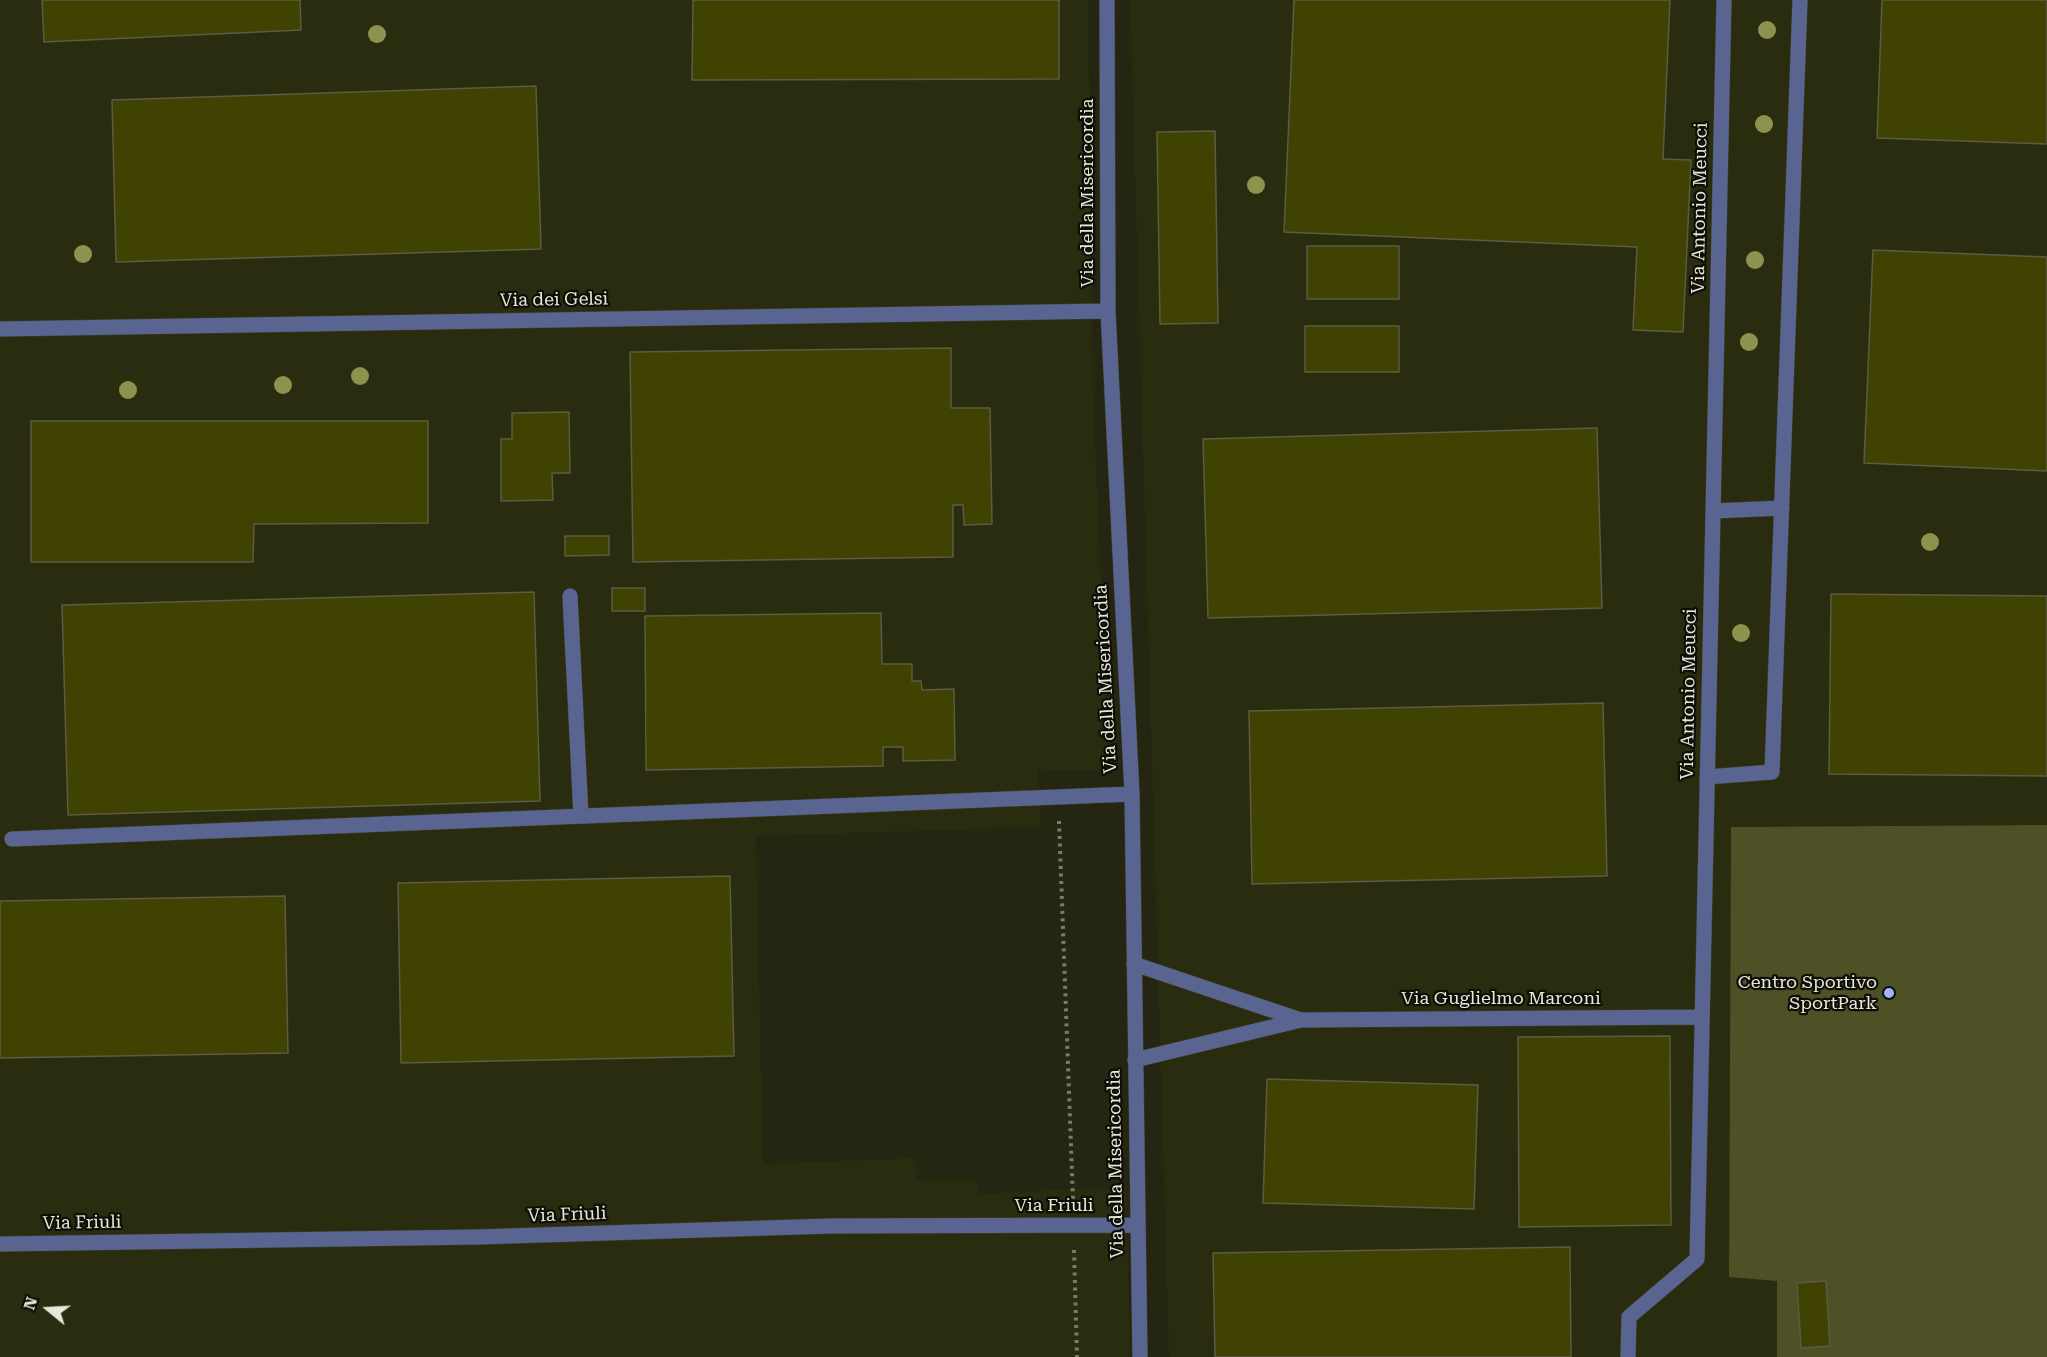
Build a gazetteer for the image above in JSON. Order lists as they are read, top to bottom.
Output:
{
  "streets": {
    "street": [
      "Via della Misericordia",
      "Via Antonio Meucci",
      "Via dei Gelsi",
      "Via Guglielmo Marconi",
      "Via Friuli"
    ]
  },
  "crossings": [
    ["Via della Misericordia", "Via dei Gelsi"],
    ["Via della Misericordia", "Via Guglielmo Marconi"],
    ["Via della Misericordia", "Via Friuli"],
    ["Via Antonio Meucci", "Via Guglielmo Marconi"]
  ],
  "places": ["Centro Sportivo SportPark"],
  "north": "left"
}
